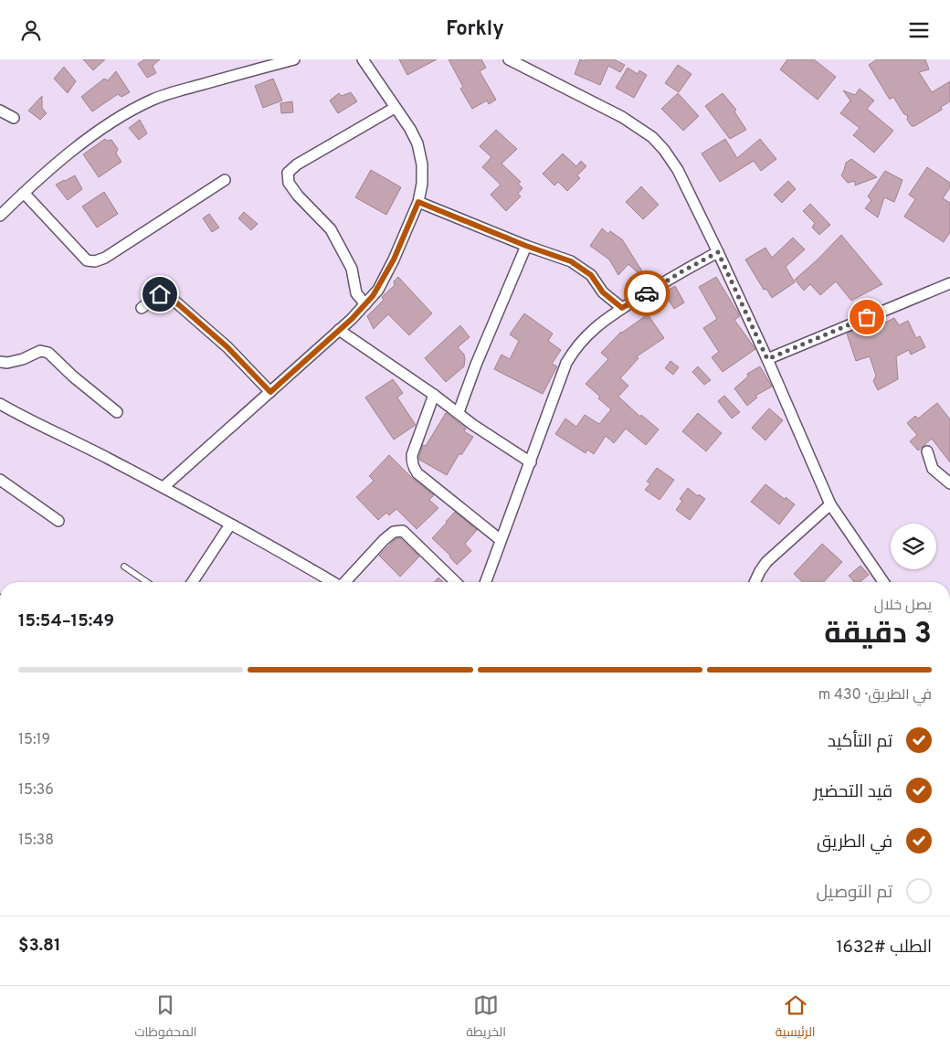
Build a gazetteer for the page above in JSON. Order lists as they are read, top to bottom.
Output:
{
  "page": {
    "header": "Forkly",
    "heading": ["3 دقيقة", "يصل خلال", "15:49–15:54"],
    "panel": ["الطلب #1632", "$3.81"],
    "bar": "في الطريق · 430 m",
    "list": [
      ["تم التأكيد", "15:19"],
      ["قيد التحضير", "15:36"],
      ["في الطريق", "15:38"],
      "تم التوصيل"
    ],
    "tabs": ["الرئيسية", "الخريطة", "المحفوظات"]
  }
}
